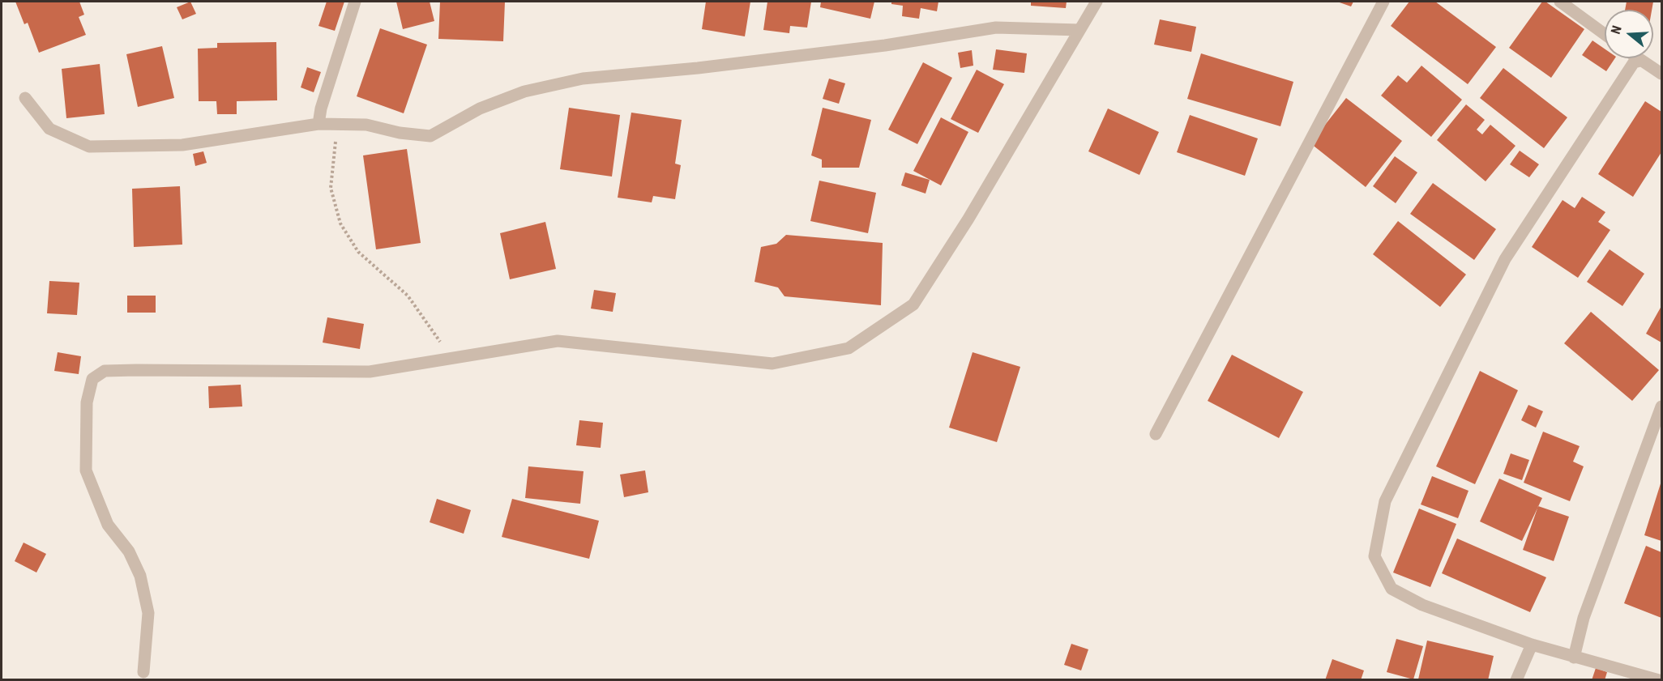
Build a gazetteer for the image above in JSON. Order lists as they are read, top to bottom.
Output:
{
  "north": "left"
}
